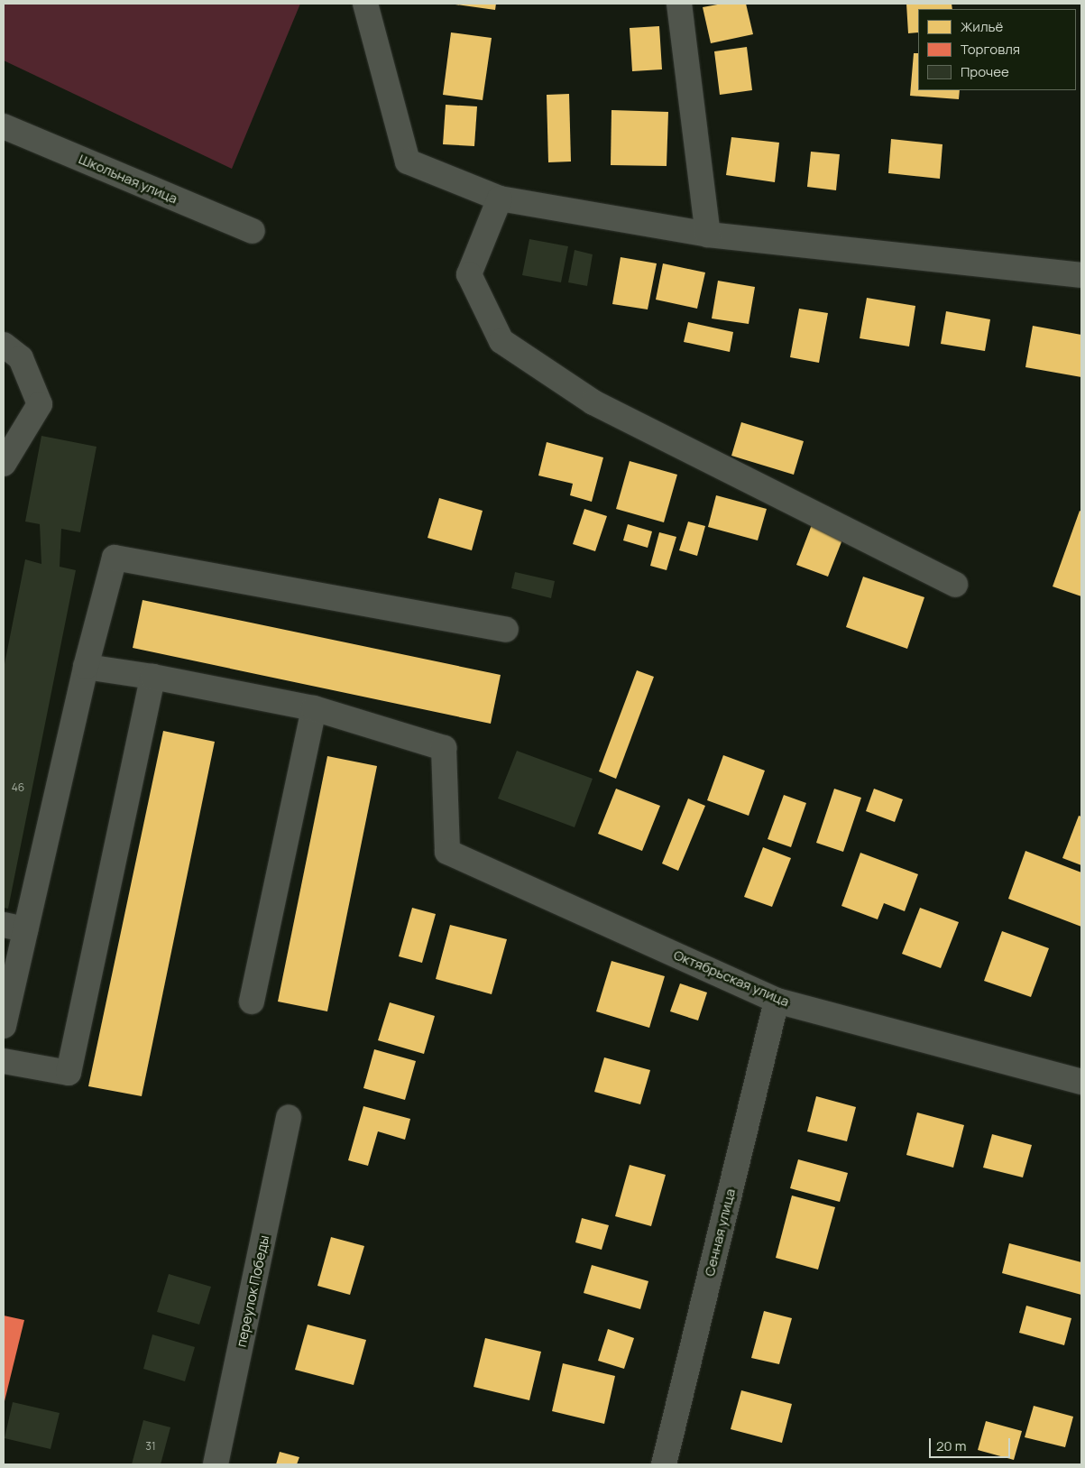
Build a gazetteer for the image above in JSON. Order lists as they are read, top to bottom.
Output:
{
  "streets": {
    "street": [
      "Школьная улица",
      "Октябрьская улица",
      "Сенная улица",
      "переулок Победы"
    ]
  },
  "crossings": [
    ["Октябрьская улица", "Сенная улица"]
  ],
  "house_numbers": ["46", "31"],
  "legend": ["Жильё", "Торговля", "Прочее"],
  "scale_bar": "20 m"
}
